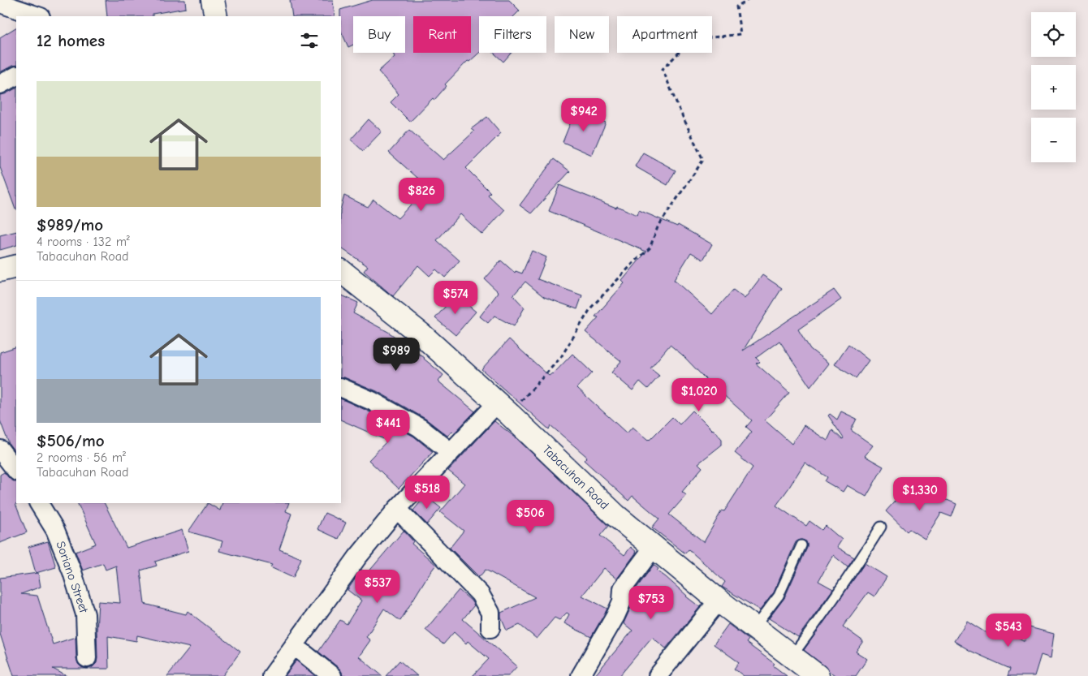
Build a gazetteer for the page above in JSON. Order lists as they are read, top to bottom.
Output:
{
  "streets": {
    "main road": ["Tabacuhan Road"],
    "street": ["Soriano Street"]
  },
  "page": {
    "map_buttons": ["+", "−"],
    "chip": [
      "Buy",
      "Rent",
      "Filters",
      "New",
      "Apartment"
    ],
    "heading": "12 homes",
    "list": [
      {
        "name": "$989/mo",
        "note": "4 rooms · 132 m² · Tabacuhan Road"
      },
      {
        "name": "$506/mo",
        "note": "2 rooms · 56 m² · Tabacuhan Road"
      }
    ],
    "price": [
      "$942",
      "$826",
      "$574",
      "$989",
      "$1,020",
      "$441",
      "$518",
      "$1,330",
      "$506",
      "$537",
      "$753",
      "$543"
    ]
  }
}
